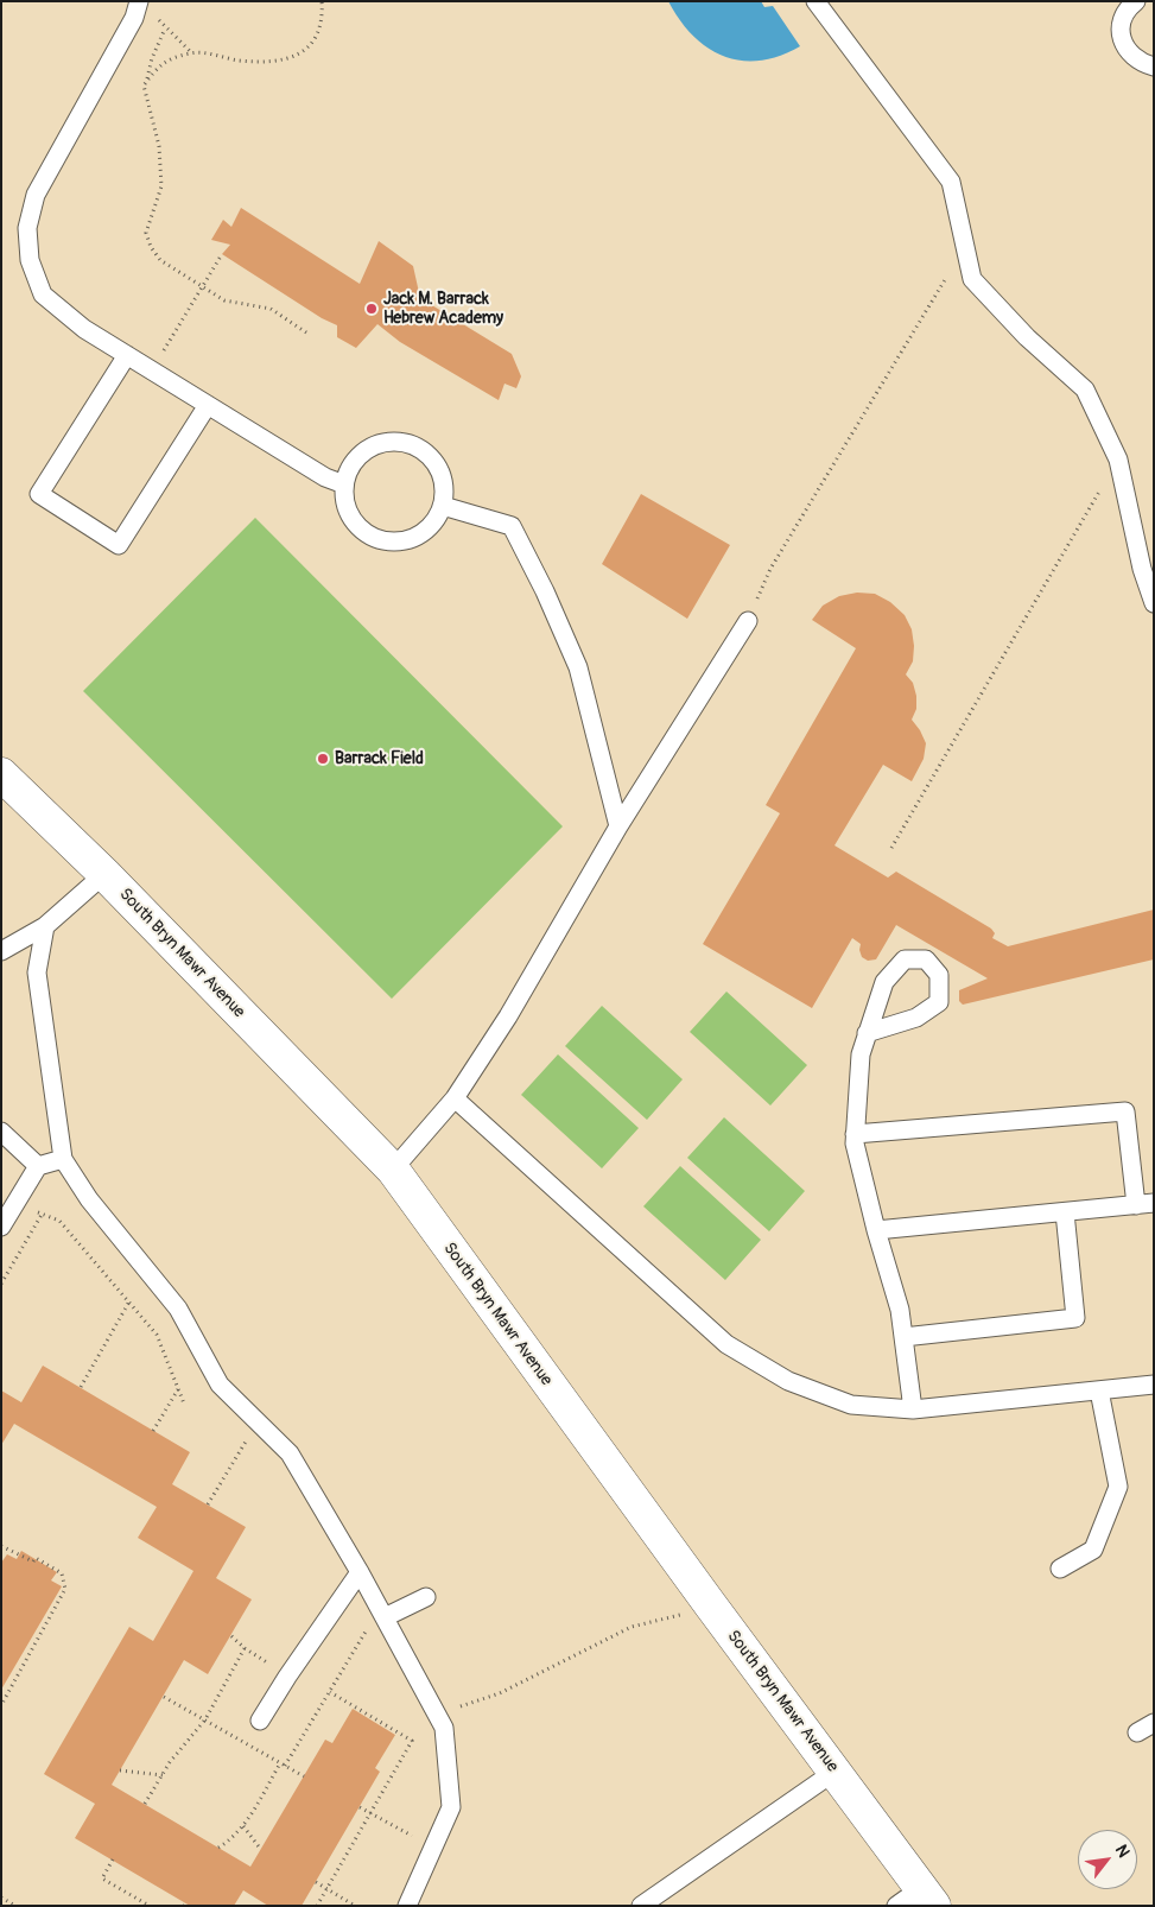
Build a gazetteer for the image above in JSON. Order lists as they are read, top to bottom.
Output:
{
  "streets": {
    "main road": ["South Bryn Mawr Avenue"]
  },
  "places": ["Jack M. Barrack Hebrew Academy", "Barrack Field"],
  "north": "top right"
}
